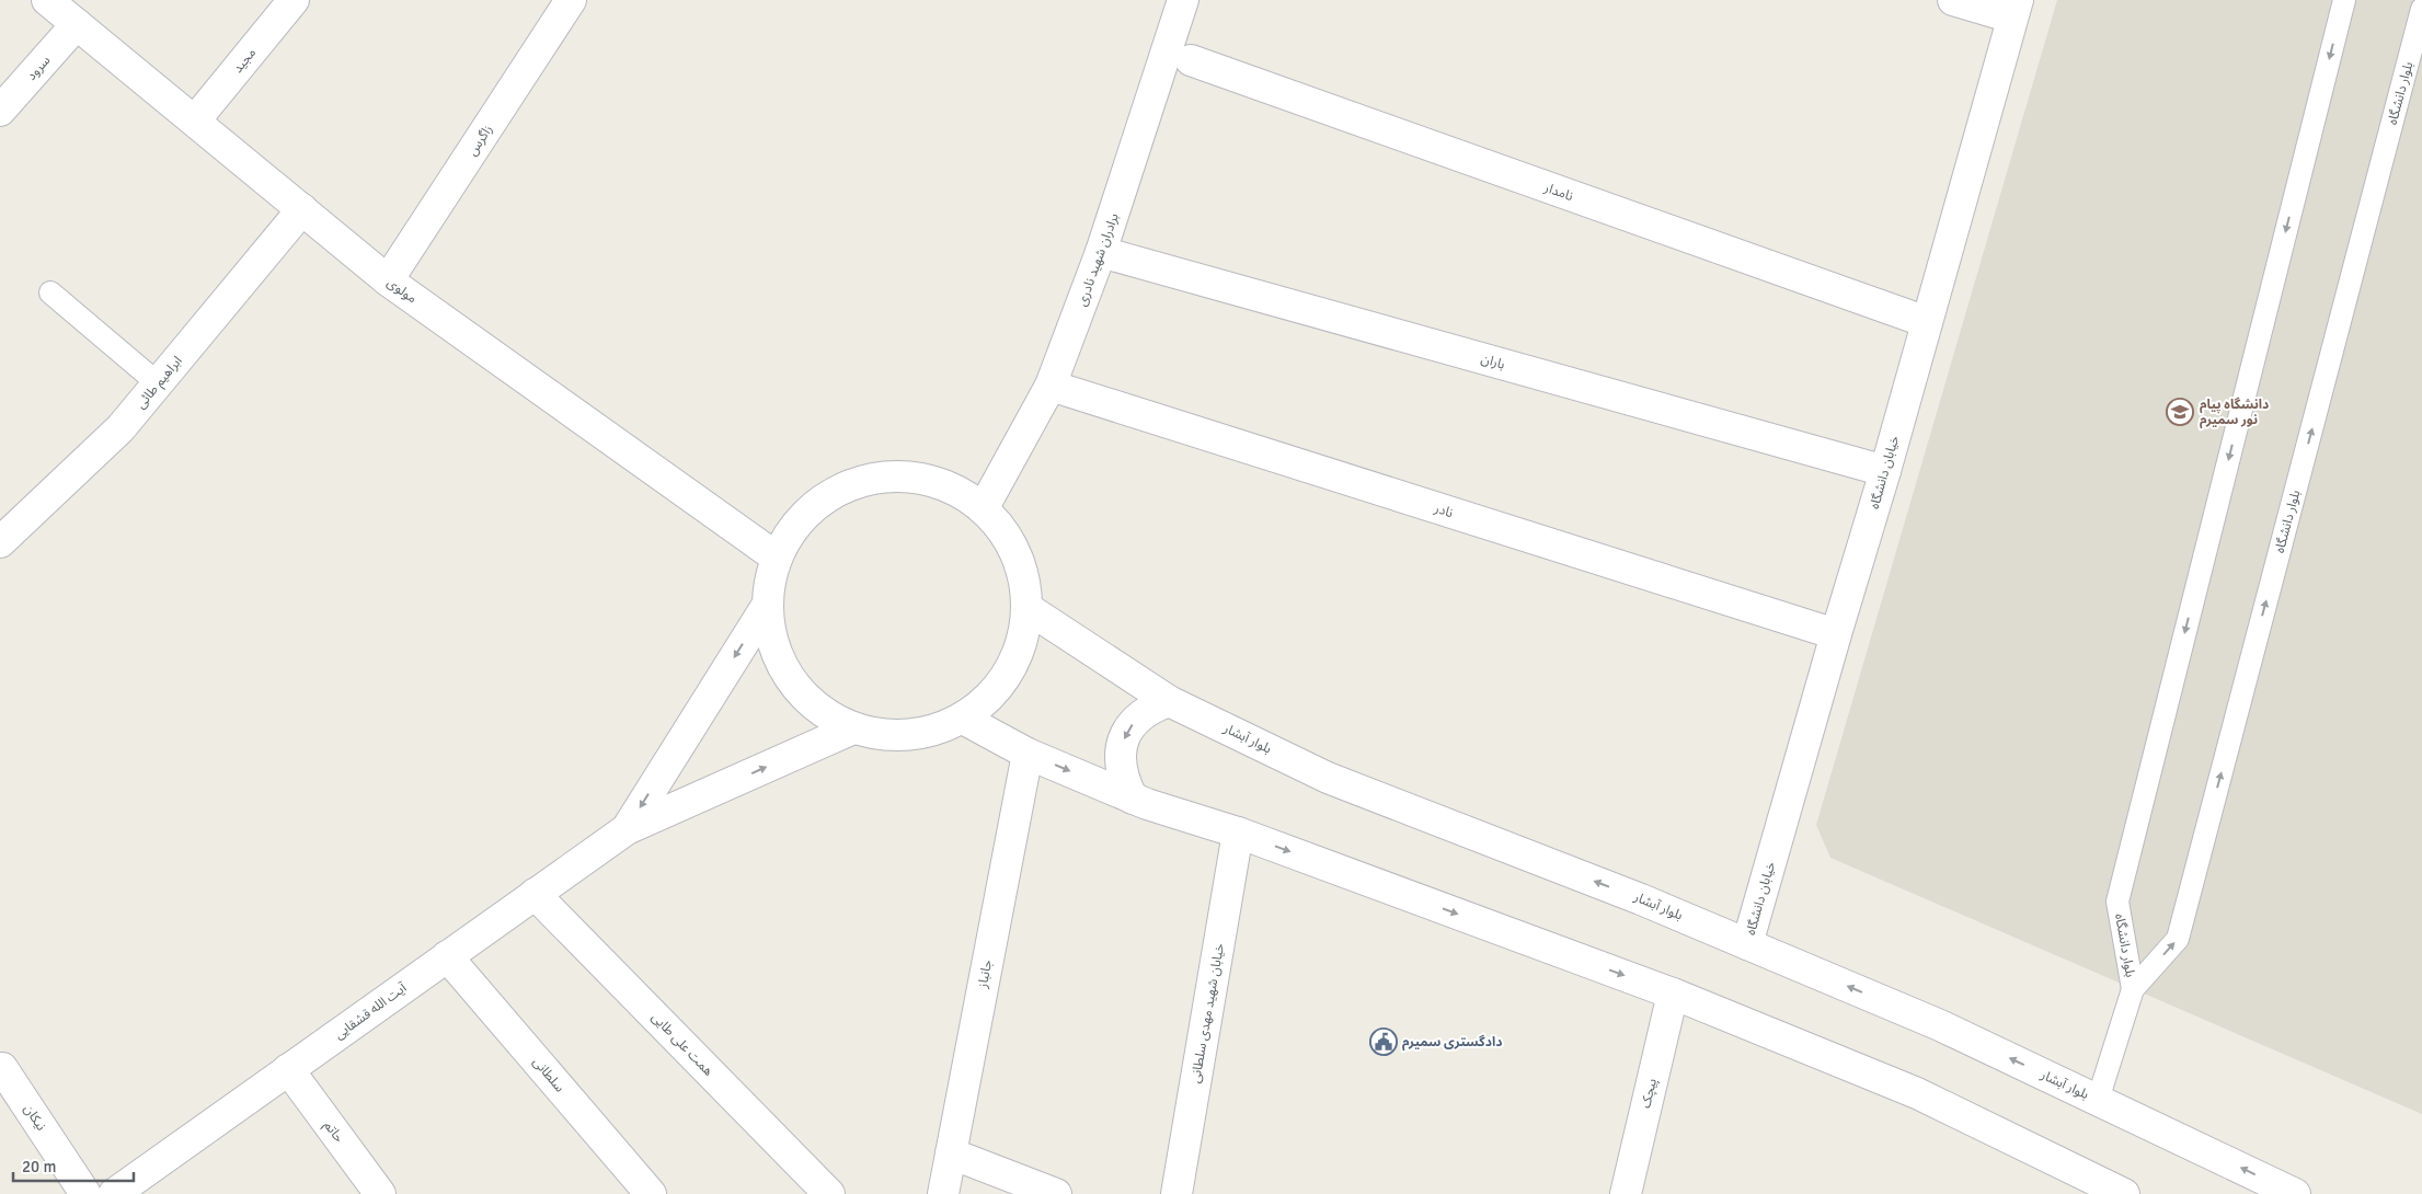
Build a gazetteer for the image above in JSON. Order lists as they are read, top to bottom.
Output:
{
  "streets": {
    "street": [
      "مجید",
      "سرود",
      "زاگرس",
      "نامدار",
      "برادران شهید نادری",
      "مولوی",
      "باران",
      "ابراهیم طائی",
      "خیابان دانشگاه",
      "نادر",
      "بلوار آبشار",
      "جانباز",
      "آیت الله قشقایی",
      "خیابان شهید مهدی سلطانی",
      "همت علی طایی",
      "سلطانی",
      "پیچک",
      "نیکان",
      "حاتم"
    ],
    "lane": ["بلوار دانشگاه"]
  },
  "crossings": [
    ["مجید", "مولوی"],
    ["سرود", "مولوی"],
    ["زاگرس", "مولوی"],
    ["نامدار", "خیابان دانشگاه"],
    ["برادران شهید نادری", "باران"],
    ["برادران شهید نادری", "نادر"],
    ["مولوی", "ابراهیم طائی"],
    ["باران", "خیابان دانشگاه"],
    ["خیابان دانشگاه", "نادر"],
    ["خیابان دانشگاه", "بلوار آبشار"],
    ["آیت الله قشقایی", "همت علی طایی"],
    ["آیت الله قشقایی", "سلطانی"],
    ["آیت الله قشقایی", "حاتم"]
  ],
  "places": {
    "school or university": ["دانشگاه پیام نور سمیرم"],
    "public building": ["دادگستری سمیرم"]
  },
  "scale_bar": "20 m"
}
